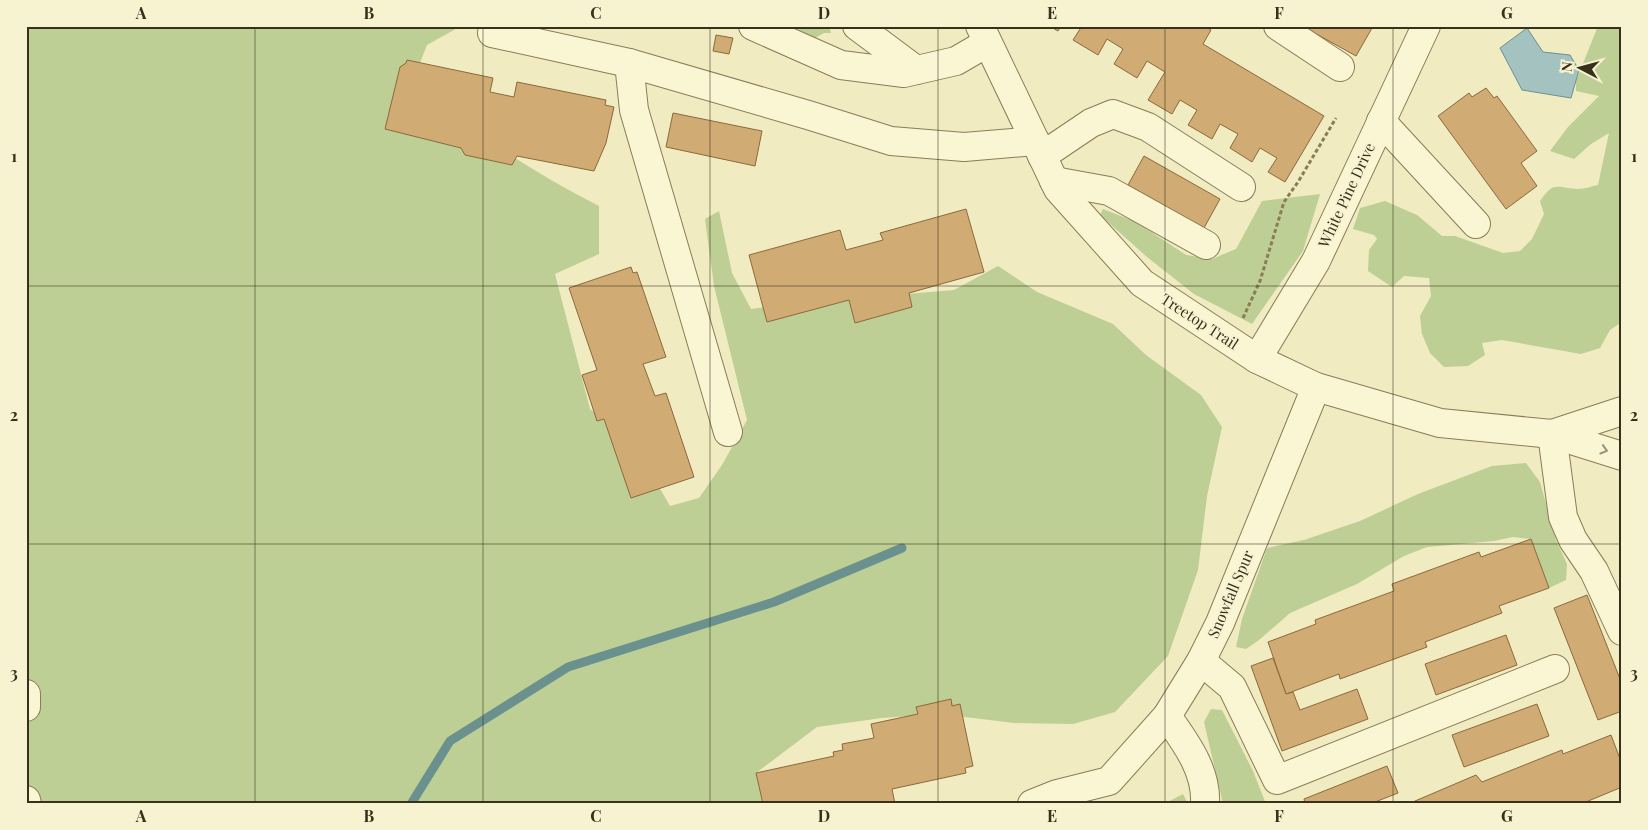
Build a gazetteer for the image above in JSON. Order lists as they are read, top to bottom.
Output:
{
  "streets": {
    "street": ["White Pine Drive", "Treetop Trail", "Snowfall Spur"]
  },
  "crossings": [
    ["White Pine Drive", "Treetop Trail"],
    ["Treetop Trail", "Snowfall Spur"]
  ],
  "north": "left",
  "grid": {
    "columns": [
      "A",
      "B",
      "C",
      "D",
      "E",
      "F",
      "G"
    ],
    "rows": ["1", "2", "3"]
  }
}
